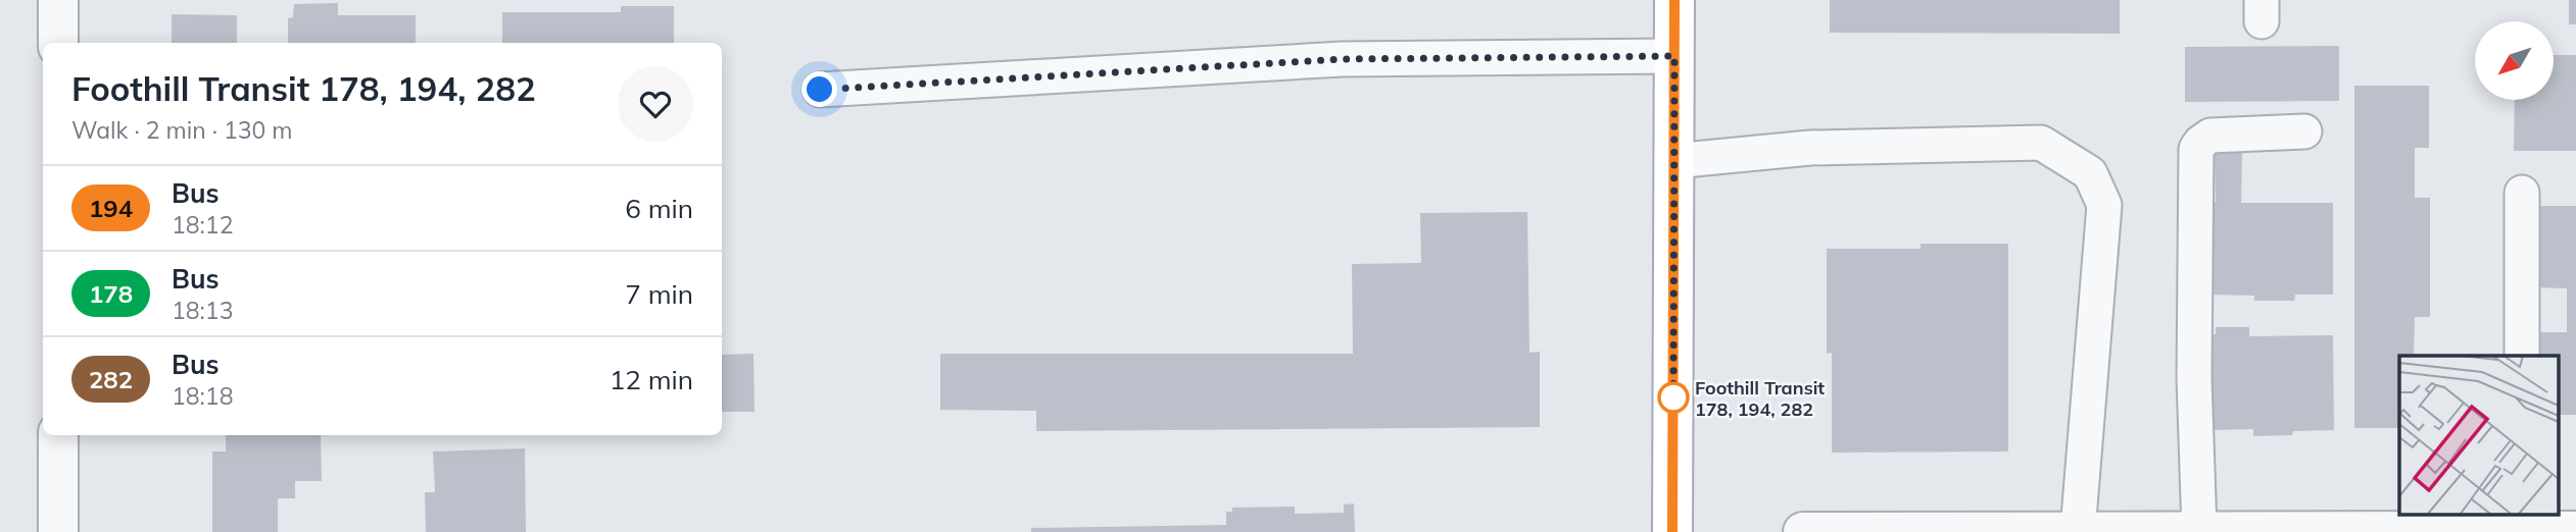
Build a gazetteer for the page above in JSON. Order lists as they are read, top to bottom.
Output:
{
  "places": ["Foothill Transit 178, 194, 282"],
  "lines": ["bus line 194"],
  "north": "bottom left",
  "page": {
    "heading": ["Foothill Transit 178, 194, 282", "Walk · 2 min · 130 m"],
    "list": [
      {
        "mark": "194",
        "name": "Bus",
        "note": "18:12",
        "value": "6 min"
      },
      {
        "mark": "178",
        "name": "Bus",
        "note": "18:13",
        "value": "7 min"
      },
      {
        "mark": "282",
        "name": "Bus",
        "note": "18:18",
        "value": "12 min"
      }
    ]
  }
}
